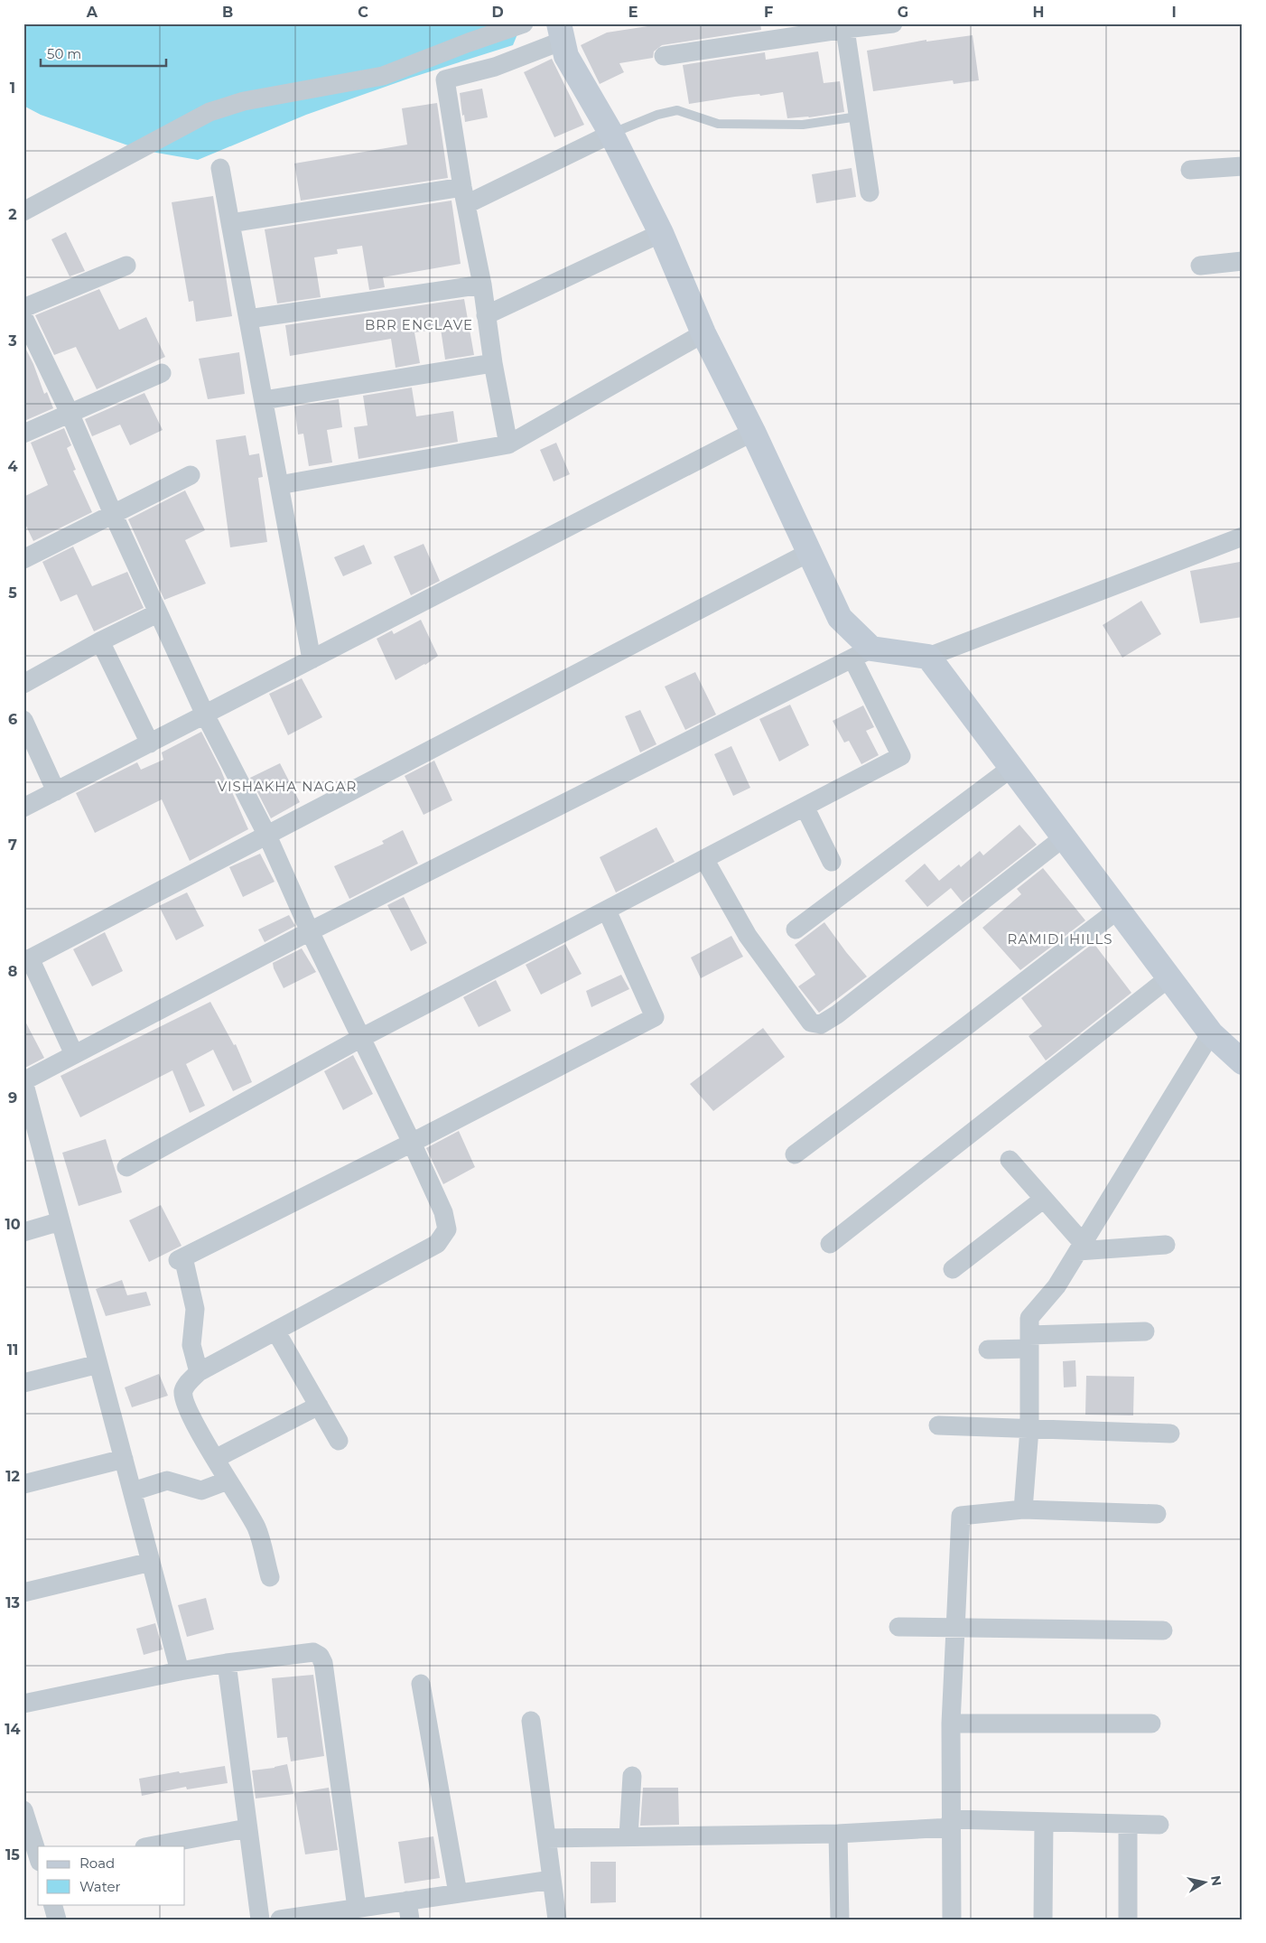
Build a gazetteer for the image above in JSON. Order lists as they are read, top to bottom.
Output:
{
  "districts": ["BRR ENCLAVE", "VISHAKHA NAGAR", "RAMIDI HILLS"],
  "legend": ["Road", "Water"],
  "scale_bar": "50 m",
  "north": "right",
  "grid": {
    "columns": [
      "A",
      "B",
      "C",
      "D",
      "E",
      "F",
      "G",
      "H",
      "I"
    ],
    "rows": [
      "1",
      "2",
      "3",
      "4",
      "5",
      "6",
      "7",
      "8",
      "9",
      "10",
      "11",
      "12",
      "13",
      "14",
      "15"
    ]
  }
}
